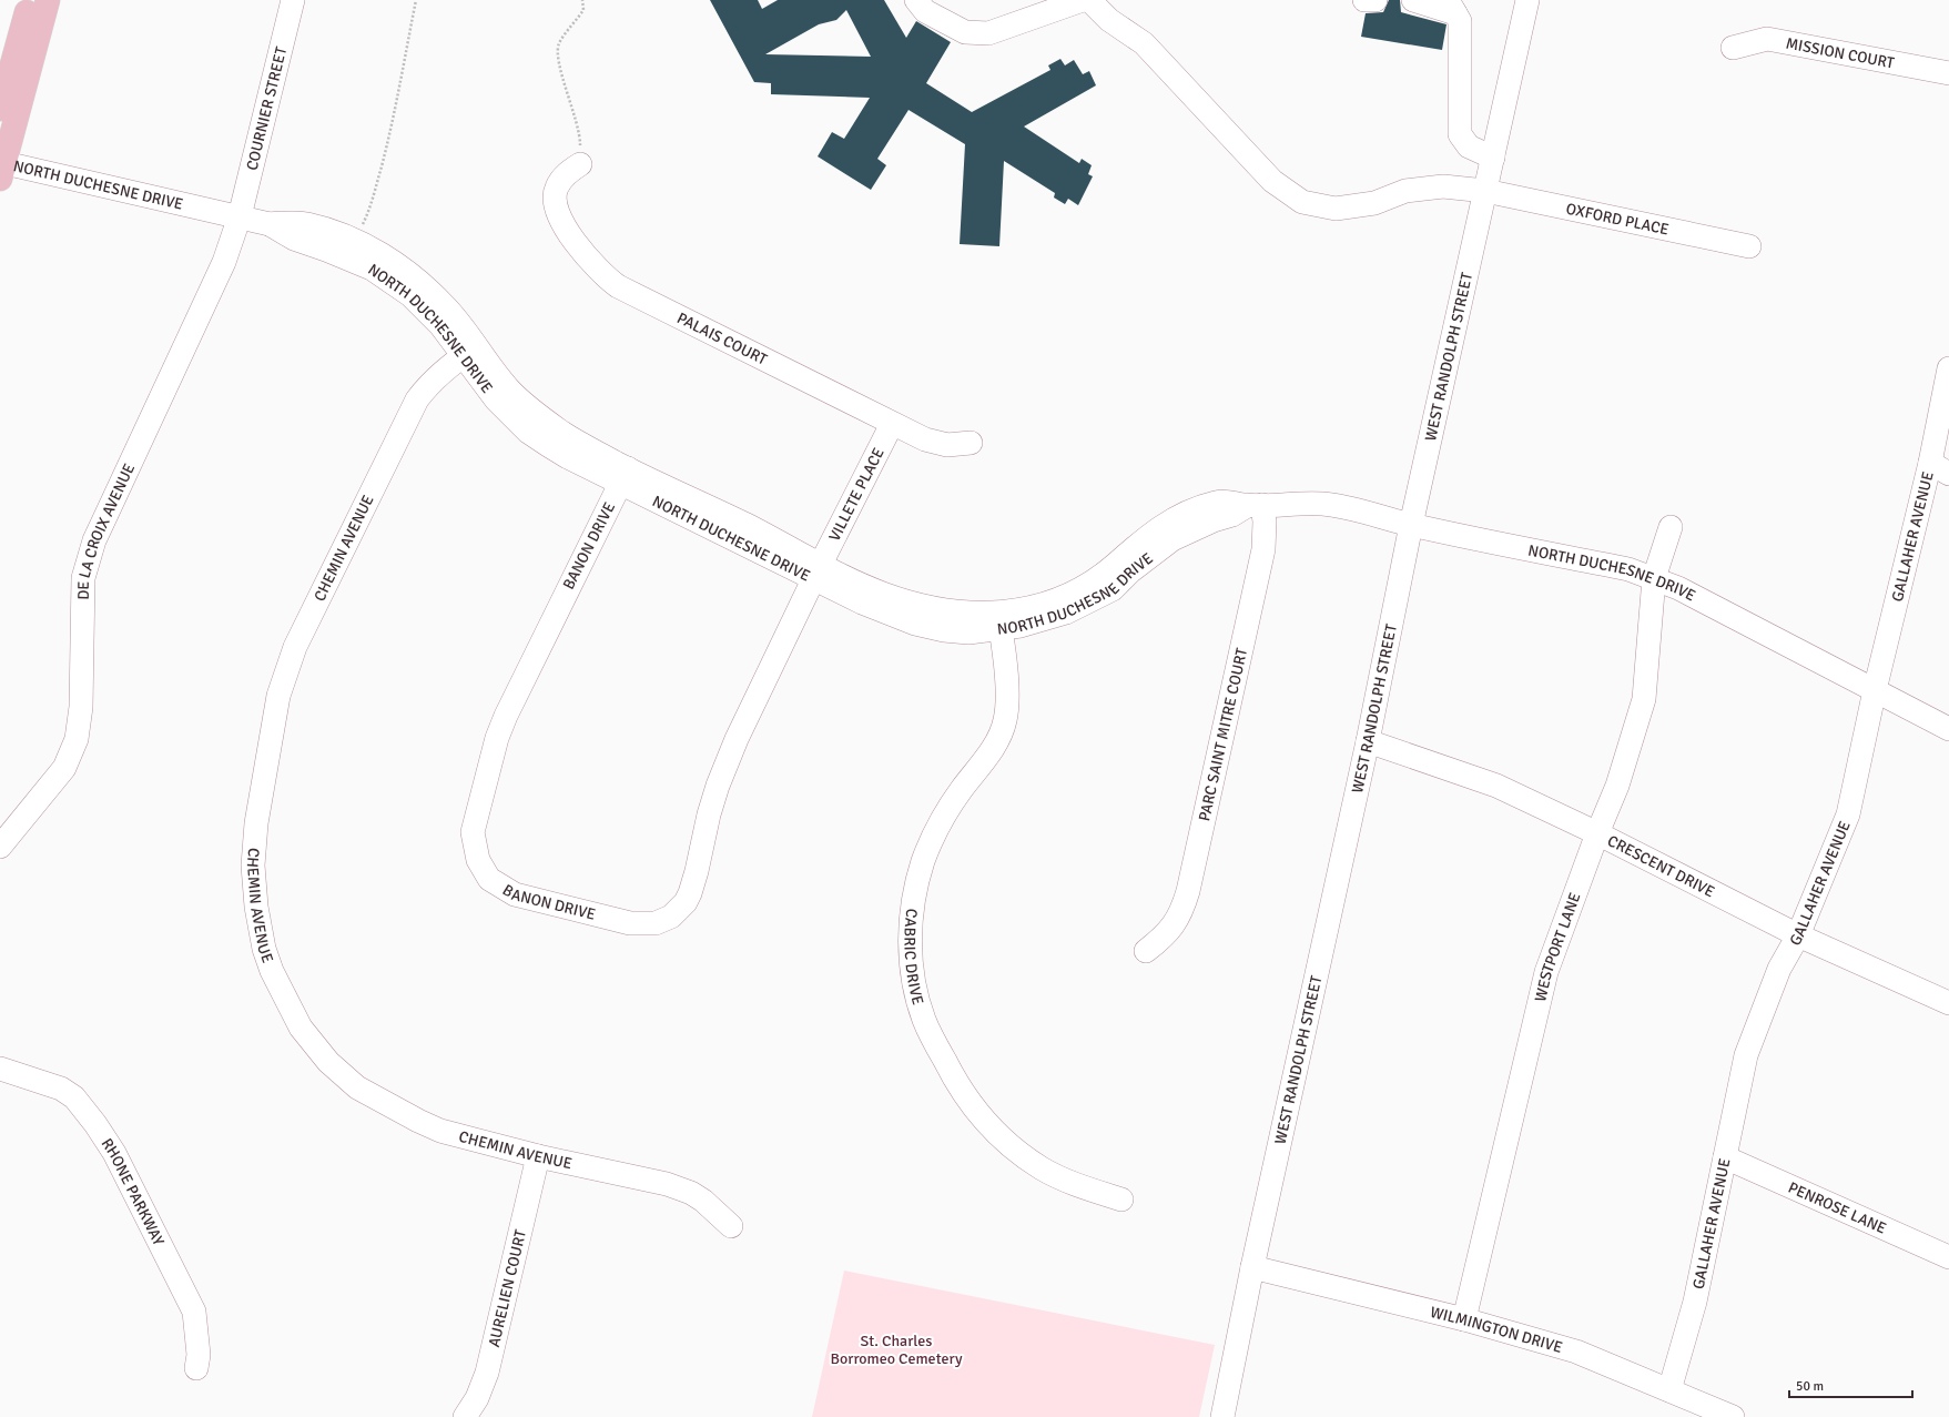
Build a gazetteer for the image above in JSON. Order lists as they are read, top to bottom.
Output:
{
  "streets": {
    "street": [
      "MISSION COURT",
      "COURNIER STREET",
      "NORTH DUCHESNE DRIVE",
      "OXFORD PLACE",
      "PALAIS COURT",
      "WEST RANDOLPH STREET",
      "VILLETE PLACE",
      "DE LA CROIX AVENUE",
      "GALLAHER AVENUE",
      "BANON DRIVE",
      "CHEMIN AVENUE",
      "PARC SAINT MITRE COURT",
      "CRESCENT DRIVE",
      "WESTPORT LANE",
      "CABRIC DRIVE",
      "RHONE PARKWAY",
      "PENROSE LANE",
      "AURELIEN COURT",
      "WILMINGTON DRIVE"
    ]
  },
  "crossings": [
    ["COURNIER STREET", "NORTH DUCHESNE DRIVE"],
    ["COURNIER STREET", "DE LA CROIX AVENUE"],
    ["NORTH DUCHESNE DRIVE", "WEST RANDOLPH STREET"],
    ["NORTH DUCHESNE DRIVE", "VILLETE PLACE"],
    ["NORTH DUCHESNE DRIVE", "DE LA CROIX AVENUE"],
    ["NORTH DUCHESNE DRIVE", "GALLAHER AVENUE"],
    ["NORTH DUCHESNE DRIVE", "BANON DRIVE"],
    ["NORTH DUCHESNE DRIVE", "CHEMIN AVENUE"],
    ["NORTH DUCHESNE DRIVE", "PARC SAINT MITRE COURT"],
    ["NORTH DUCHESNE DRIVE", "WESTPORT LANE"],
    ["NORTH DUCHESNE DRIVE", "CABRIC DRIVE"],
    ["OXFORD PLACE", "WEST RANDOLPH STREET"],
    ["PALAIS COURT", "VILLETE PLACE"],
    ["WEST RANDOLPH STREET", "CRESCENT DRIVE"],
    ["WEST RANDOLPH STREET", "WILMINGTON DRIVE"],
    ["VILLETE PLACE", "BANON DRIVE"],
    ["GALLAHER AVENUE", "CRESCENT DRIVE"],
    ["GALLAHER AVENUE", "PENROSE LANE"],
    ["GALLAHER AVENUE", "WILMINGTON DRIVE"],
    ["CHEMIN AVENUE", "AURELIEN COURT"],
    ["CRESCENT DRIVE", "WESTPORT LANE"],
    ["WESTPORT LANE", "WILMINGTON DRIVE"]
  ],
  "parks": ["St. Charles Borromeo Cemetery"],
  "scale_bar": "50 m"
}
